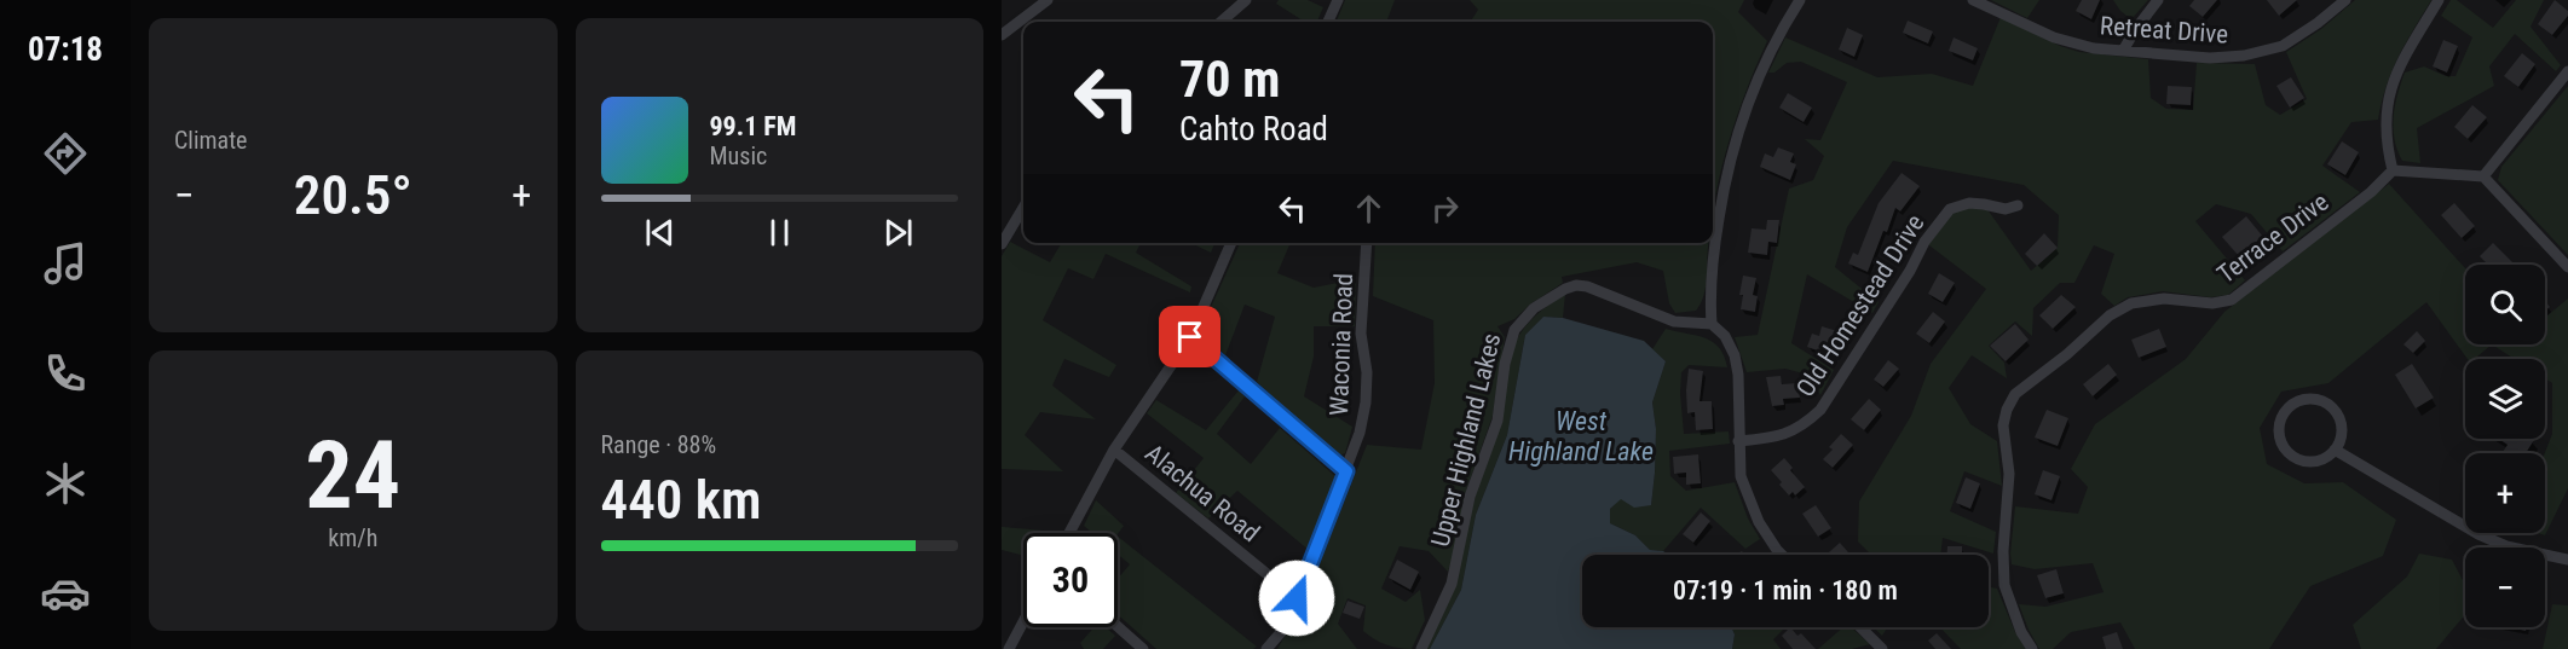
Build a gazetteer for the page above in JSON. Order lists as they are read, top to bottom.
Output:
{
  "streets": {
    "street": [
      "Retreat Drive",
      "Terrace Drive",
      "Old Homestead Drive",
      "Waconia Road",
      "Upper Highland Lakes",
      "Alachua Road"
    ]
  },
  "crossings": [
    ["Waconia Road", "Alachua Road"]
  ],
  "water": ["West Highland Lake"],
  "page": {
    "tabs": "07:18",
    "tile": [
      "Climate",
      ["24", "km/h"],
      ["Range · 88%", "440 km"]
    ],
    "turn": ["70 m", "Cahto Road"],
    "song": ["99.1 FM", "Music"],
    "heat": ["−", "20.5°", "+"],
    "map_buttons": ["+", "−"],
    "limit": "30",
    "trip": "07:19 · 1 min · 180 m"
  }
}
